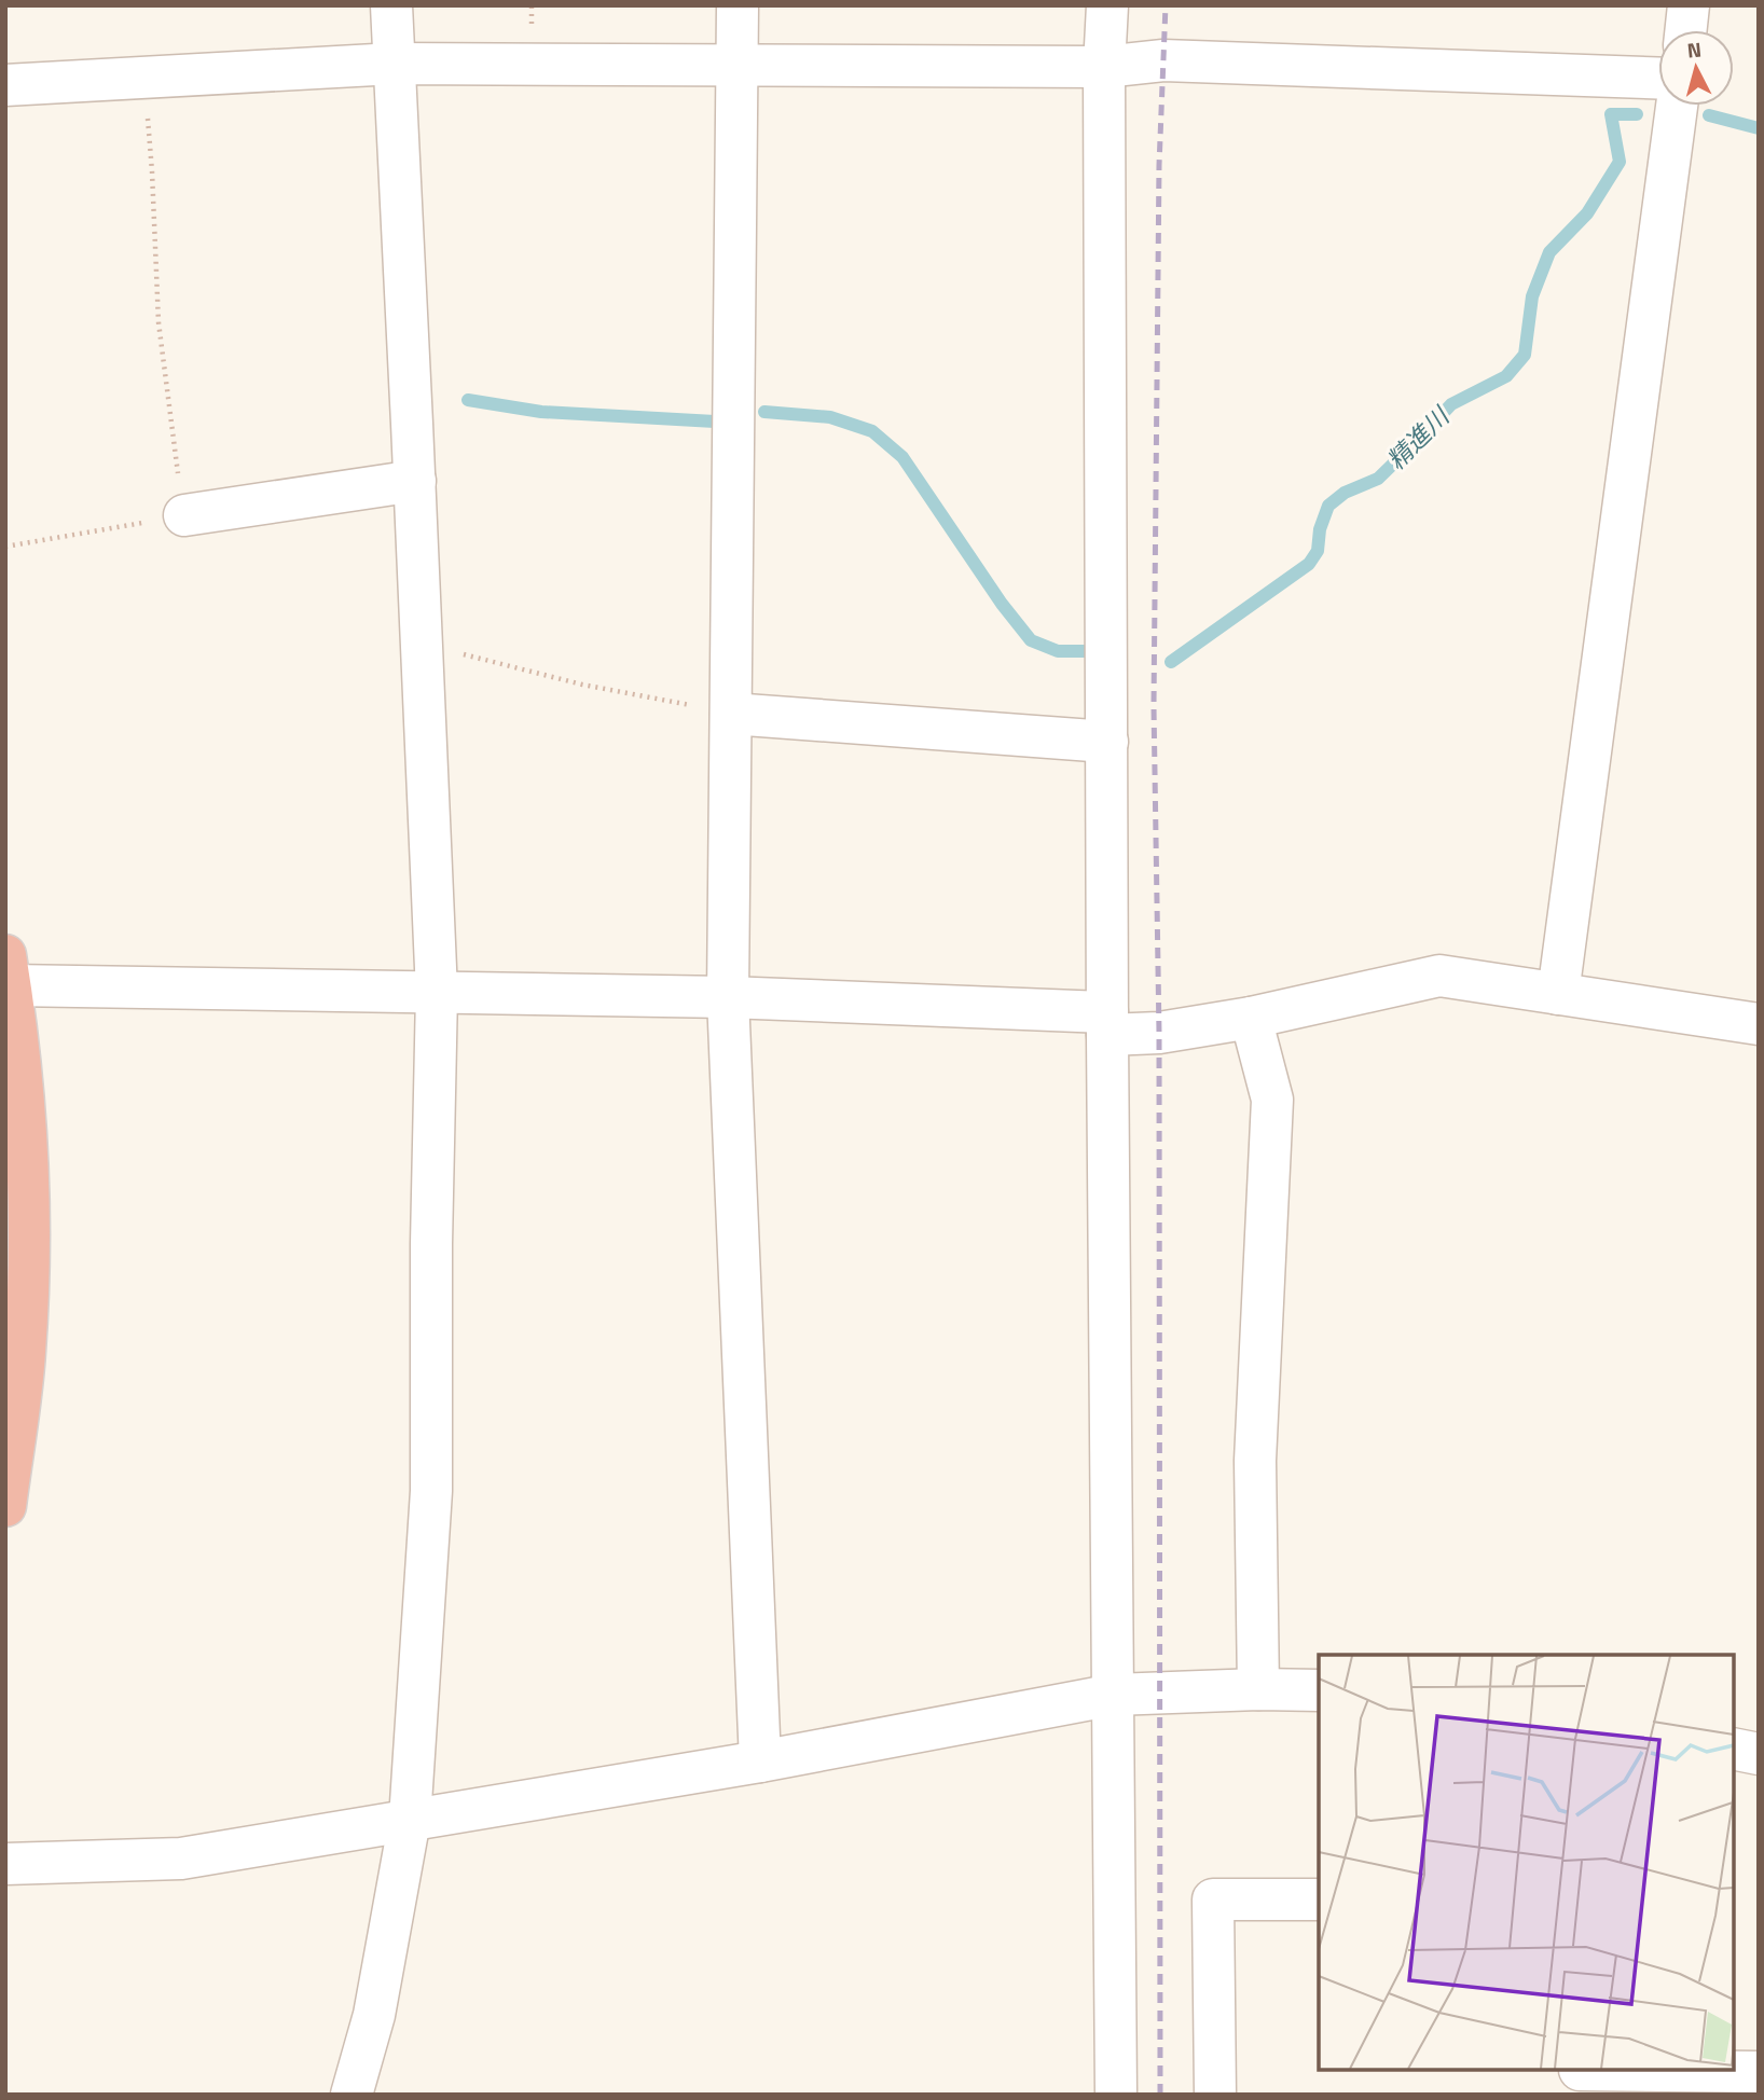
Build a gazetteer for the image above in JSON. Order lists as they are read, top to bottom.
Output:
{
  "water": ["精進川"],
  "north": "top"
}
